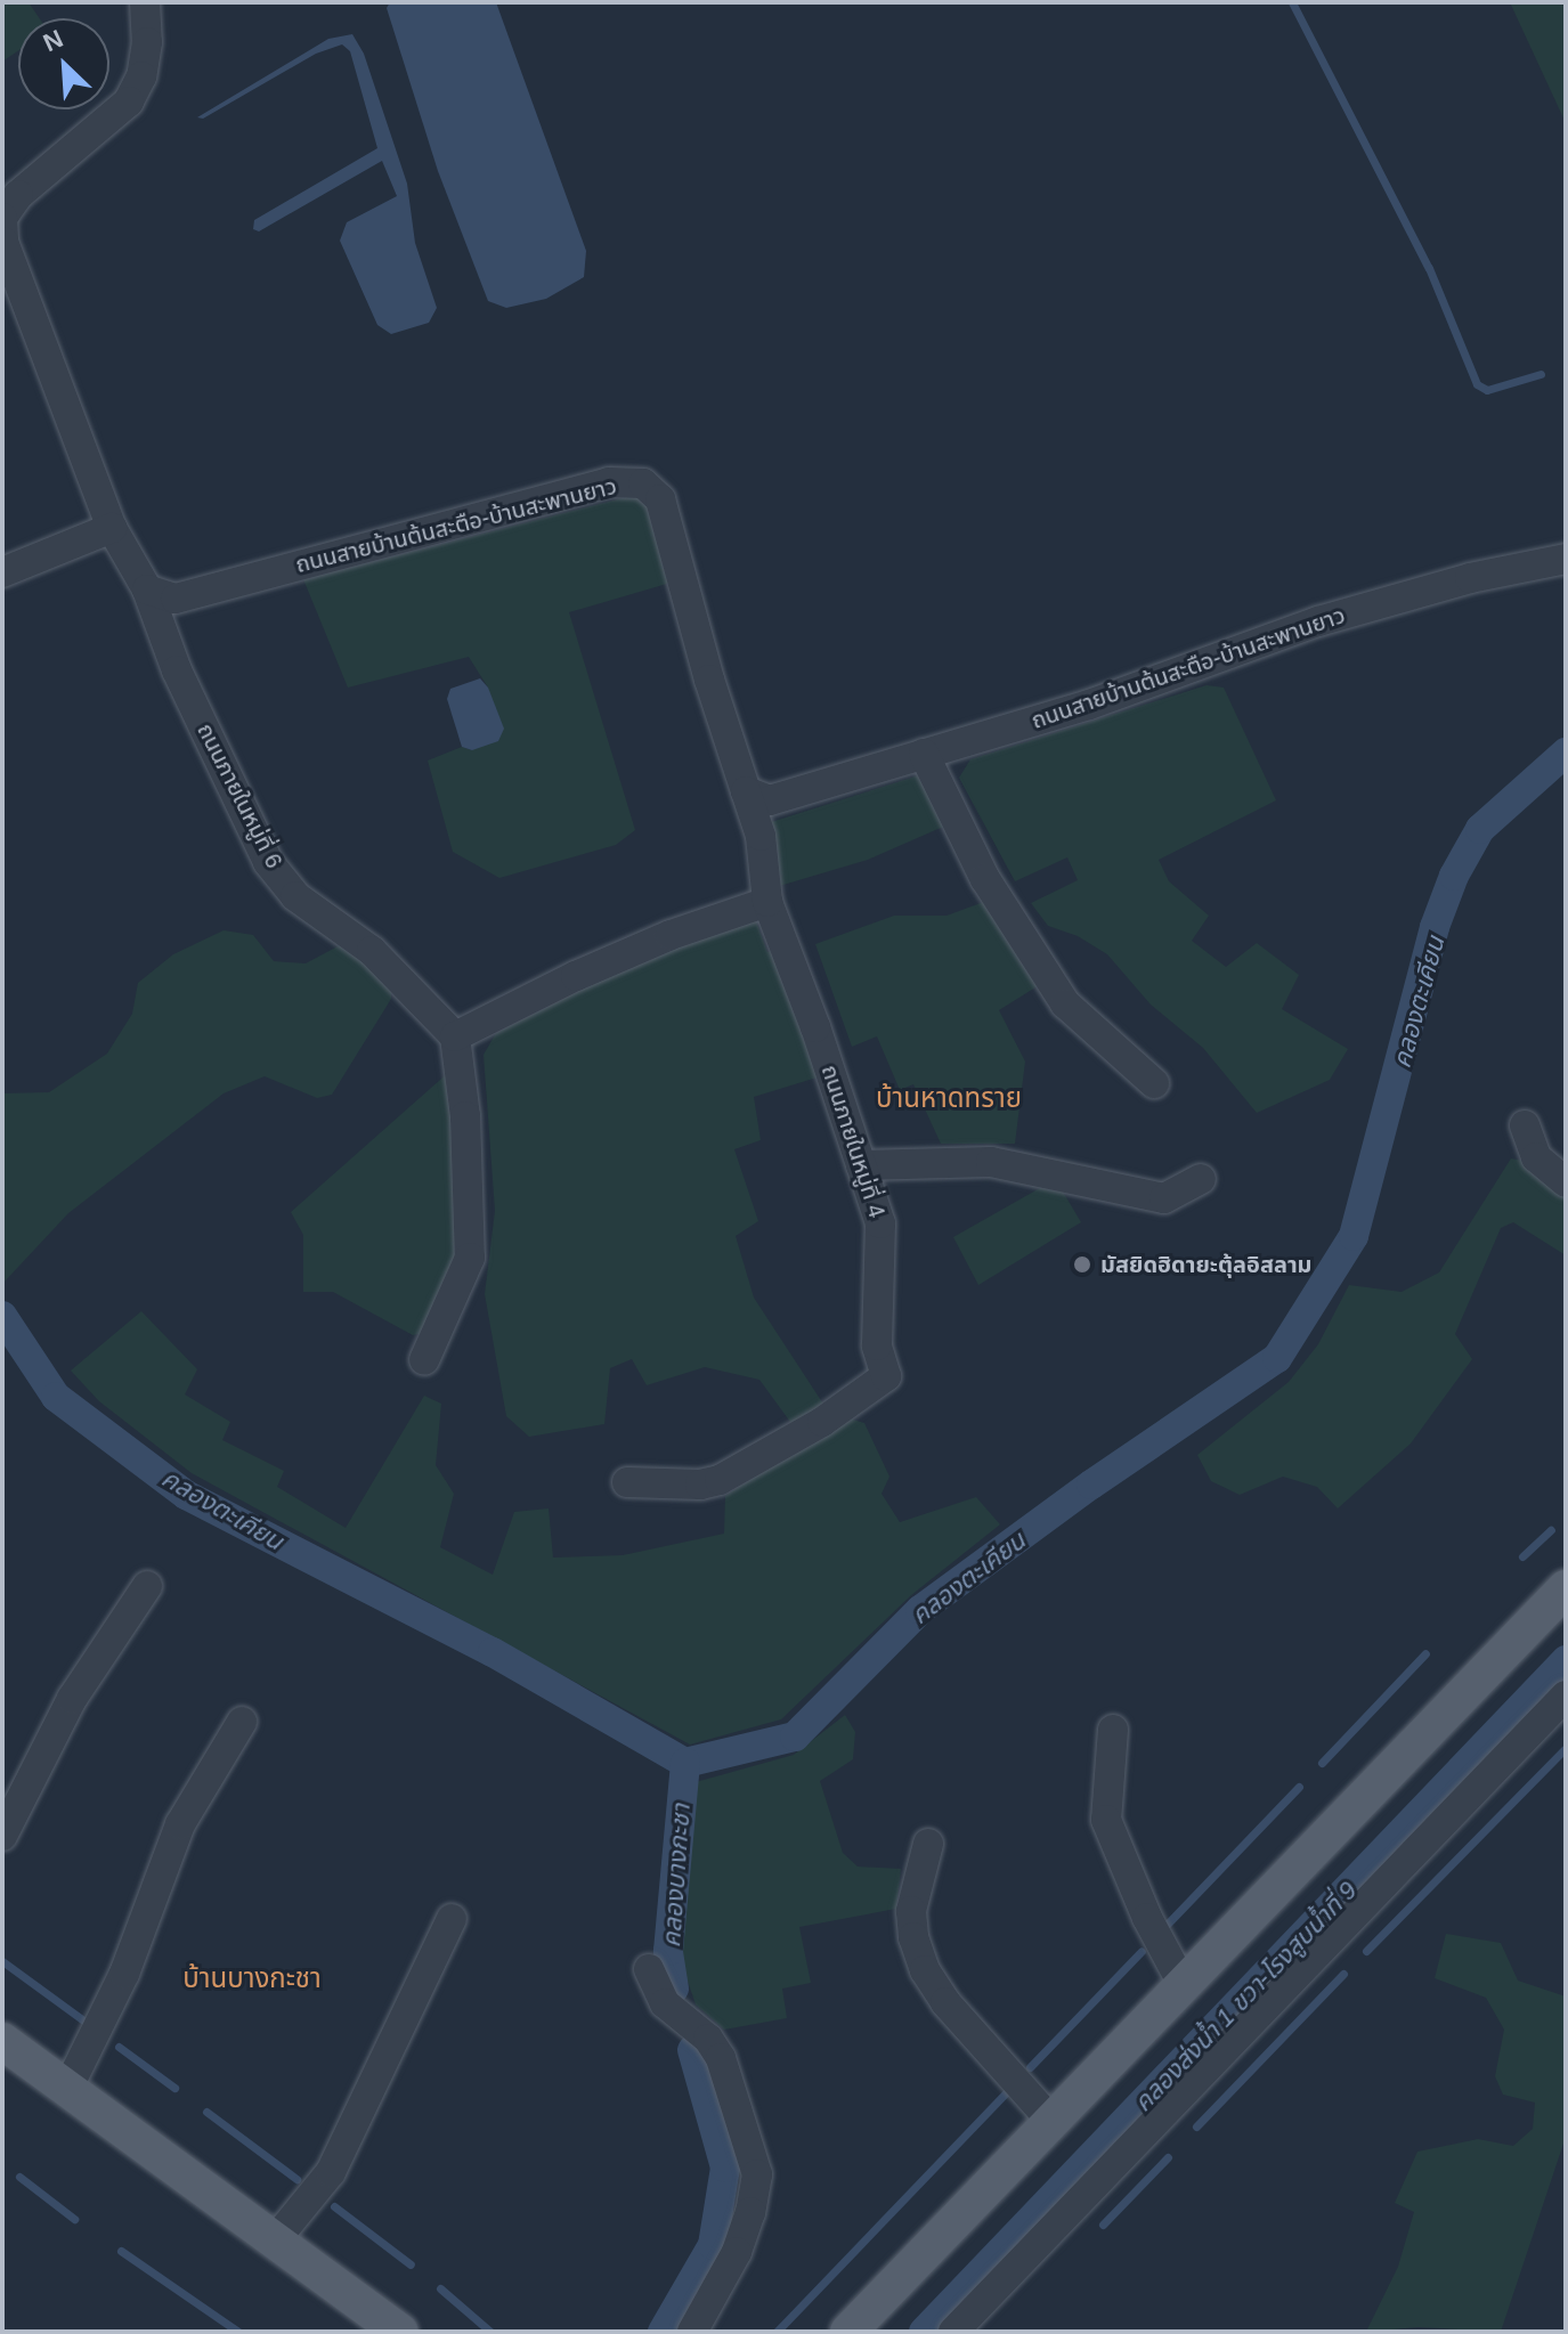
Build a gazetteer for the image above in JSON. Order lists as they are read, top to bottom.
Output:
{
  "streets": {
    "street": ["ถนนสายบ้านต้นสะตือ-บ้านสะพานยาว", "ถนนภายในหมู่ที่ 6", "ถนนภายในหมู่ที่ 4"]
  },
  "crossings": [
    ["ถนนสายบ้านต้นสะตือ-บ้านสะพานยาว", "ถนนภายในหมู่ที่ 6"],
    ["ถนนสายบ้านต้นสะตือ-บ้านสะพานยาว", "ถนนภายในหมู่ที่ 4"]
  ],
  "districts": ["บ้านหาดทราย", "บ้านบางกะชา"],
  "water": ["คลองตะเคียน", "คลองบางกะชา", "คลองส่งน้ำ 1 ขวา-โรงสูบน้ำที่ 9"],
  "places": ["มัสยิดฮิดายะตุ้ลอิสลาม"],
  "north": "top left"
}
